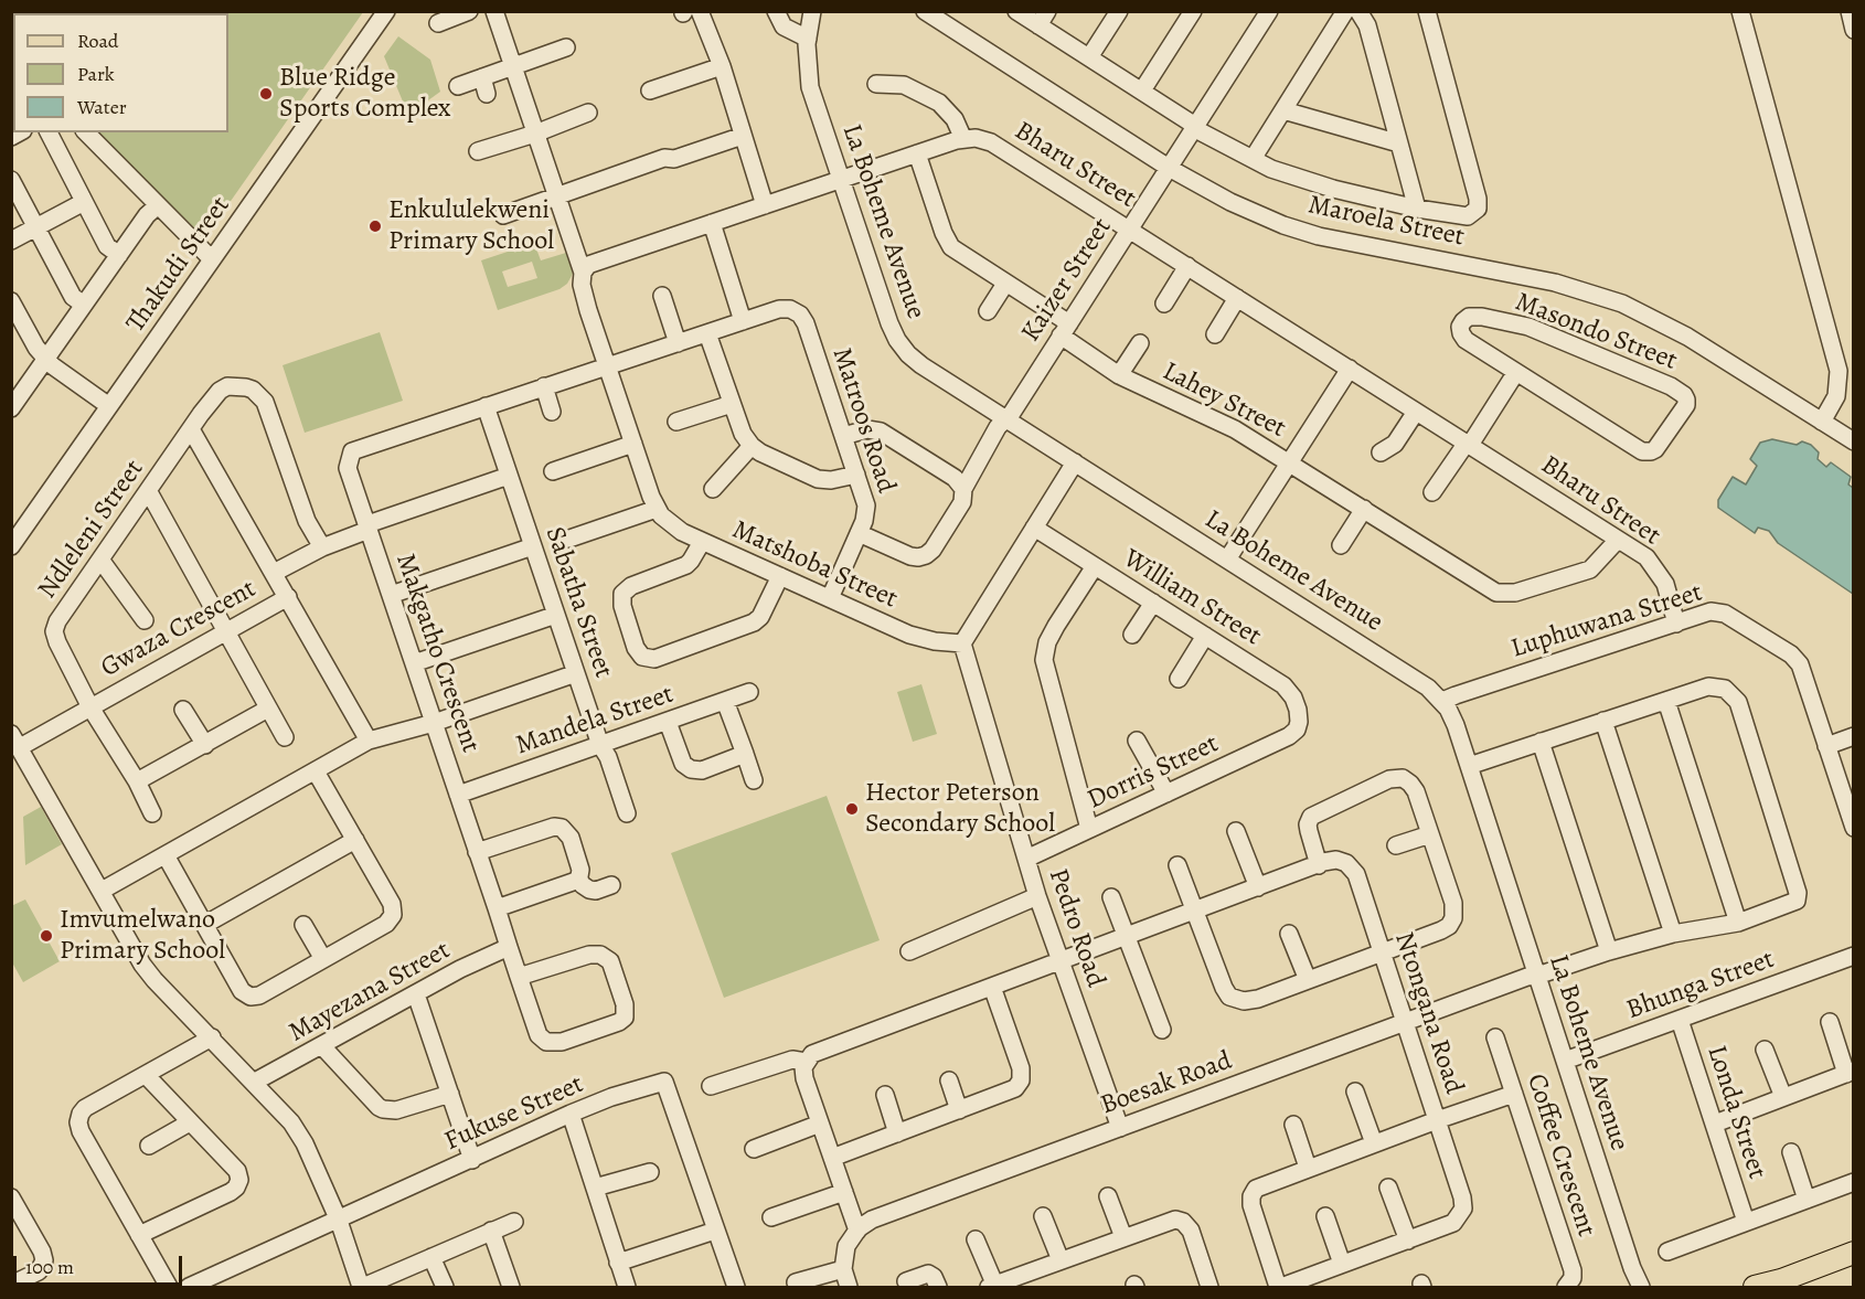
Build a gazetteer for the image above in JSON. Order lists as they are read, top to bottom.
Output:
{
  "streets": {
    "street": [
      "Bharu Street",
      "La Boheme Avenue",
      "Maroela Street",
      "Thakudi Street",
      "Kaizer Street",
      "Masondo Street",
      "Lahey Street",
      "Matroos Road",
      "Ndleleni Street",
      "Matshoba Street",
      "William Street",
      "Sabatha Street",
      "Luphuwana Street",
      "Gwaza Crescent",
      "Makgatho Crescent",
      "Mandela Street",
      "Dorris Street",
      "Pedro Road",
      "Bhunga Street",
      "Mayezana Street",
      "Ntongana Road",
      "Boesak Road",
      "Londa Street",
      "Fukuse Street",
      "Coffee Crescent"
    ]
  },
  "crossings": [
    ["Bharu Street", "La Boheme Avenue"],
    ["Bharu Street", "Kaizer Street"],
    ["Bharu Street", "Lahey Street"],
    ["Bharu Street", "Matshoba Street"],
    ["Bharu Street", "Luphuwana Street"],
    ["La Boheme Avenue", "Kaizer Street"],
    ["La Boheme Avenue", "Luphuwana Street"],
    ["La Boheme Avenue", "Bhunga Street"],
    ["La Boheme Avenue", "Boesak Road"],
    ["Maroela Street", "Kaizer Street"],
    ["Kaizer Street", "Lahey Street"],
    ["Kaizer Street", "Matroos Road"],
    ["Matroos Road", "Matshoba Street"],
    ["Matroos Road", "Makgatho Crescent"],
    ["Ndleleni Street", "Gwaza Crescent"],
    ["Matshoba Street", "Makgatho Crescent"],
    ["Matshoba Street", "Pedro Road"],
    ["William Street", "Dorris Street"],
    ["Sabatha Street", "Makgatho Crescent"],
    ["Sabatha Street", "Mandela Street"],
    ["Makgatho Crescent", "Mandela Street"],
    ["Makgatho Crescent", "Mayezana Street"],
    ["Dorris Street", "Pedro Road"],
    ["Pedro Road", "Ntongana Road"],
    ["Pedro Road", "Boesak Road"],
    ["Bhunga Street", "Londa Street"],
    ["Ntongana Road", "Boesak Road"]
  ],
  "places": [
    "Blue Ridge Sports Complex",
    "Enkululekweni Primary School",
    "Hector Peterson Secondary School",
    "Imvumelwano Primary School"
  ],
  "legend": ["Road", "Park", "Water"],
  "scale_bar": "100 m"
}
